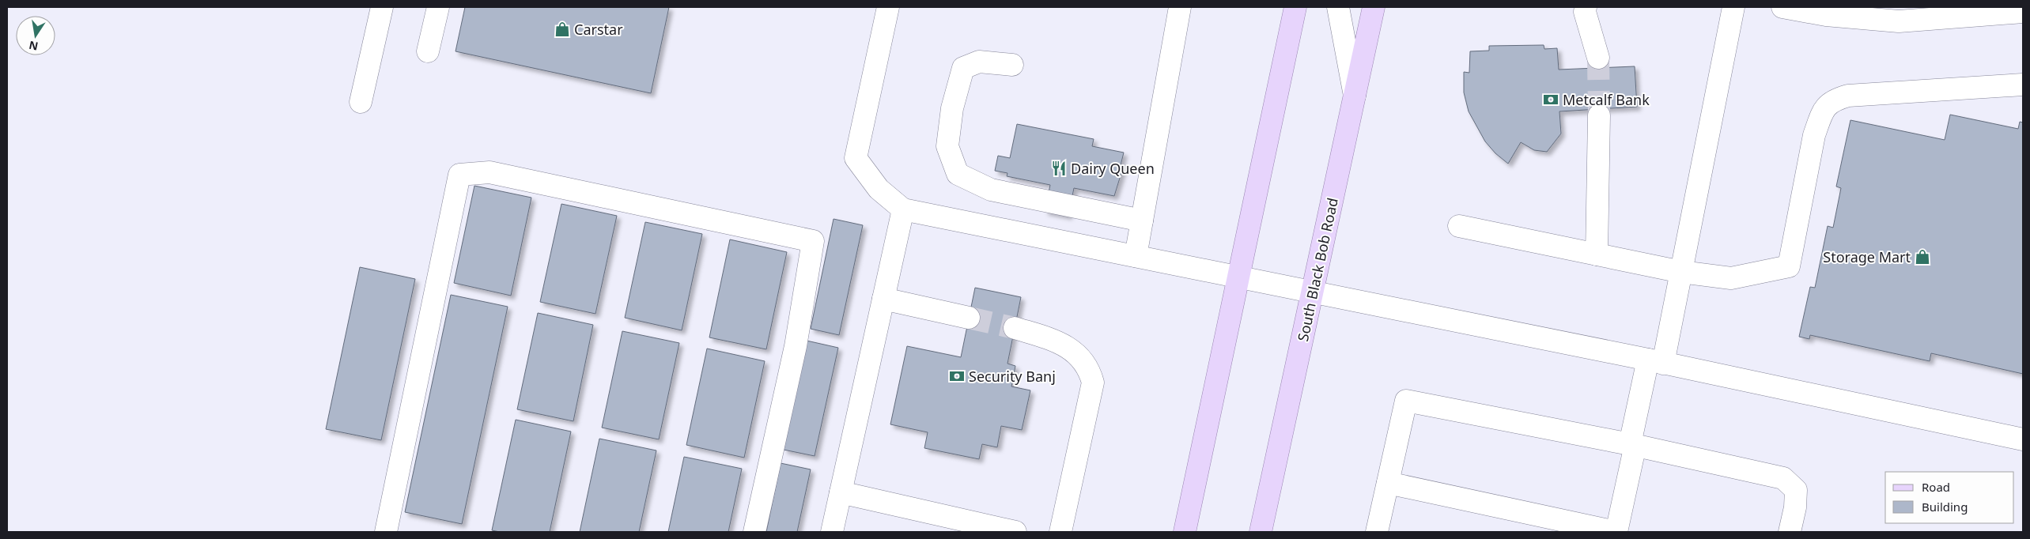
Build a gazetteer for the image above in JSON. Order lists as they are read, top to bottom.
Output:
{
  "streets": {
    "main road": ["South Black Bob Road"]
  },
  "places": {
    "shop": ["Carstar", "Storage Mart"],
    "bank": ["Metcalf Bank", "Security Banj"],
    "restaurant": ["Dairy Queen"]
  },
  "legend": ["Road", "Building"],
  "north": "bottom"
}
